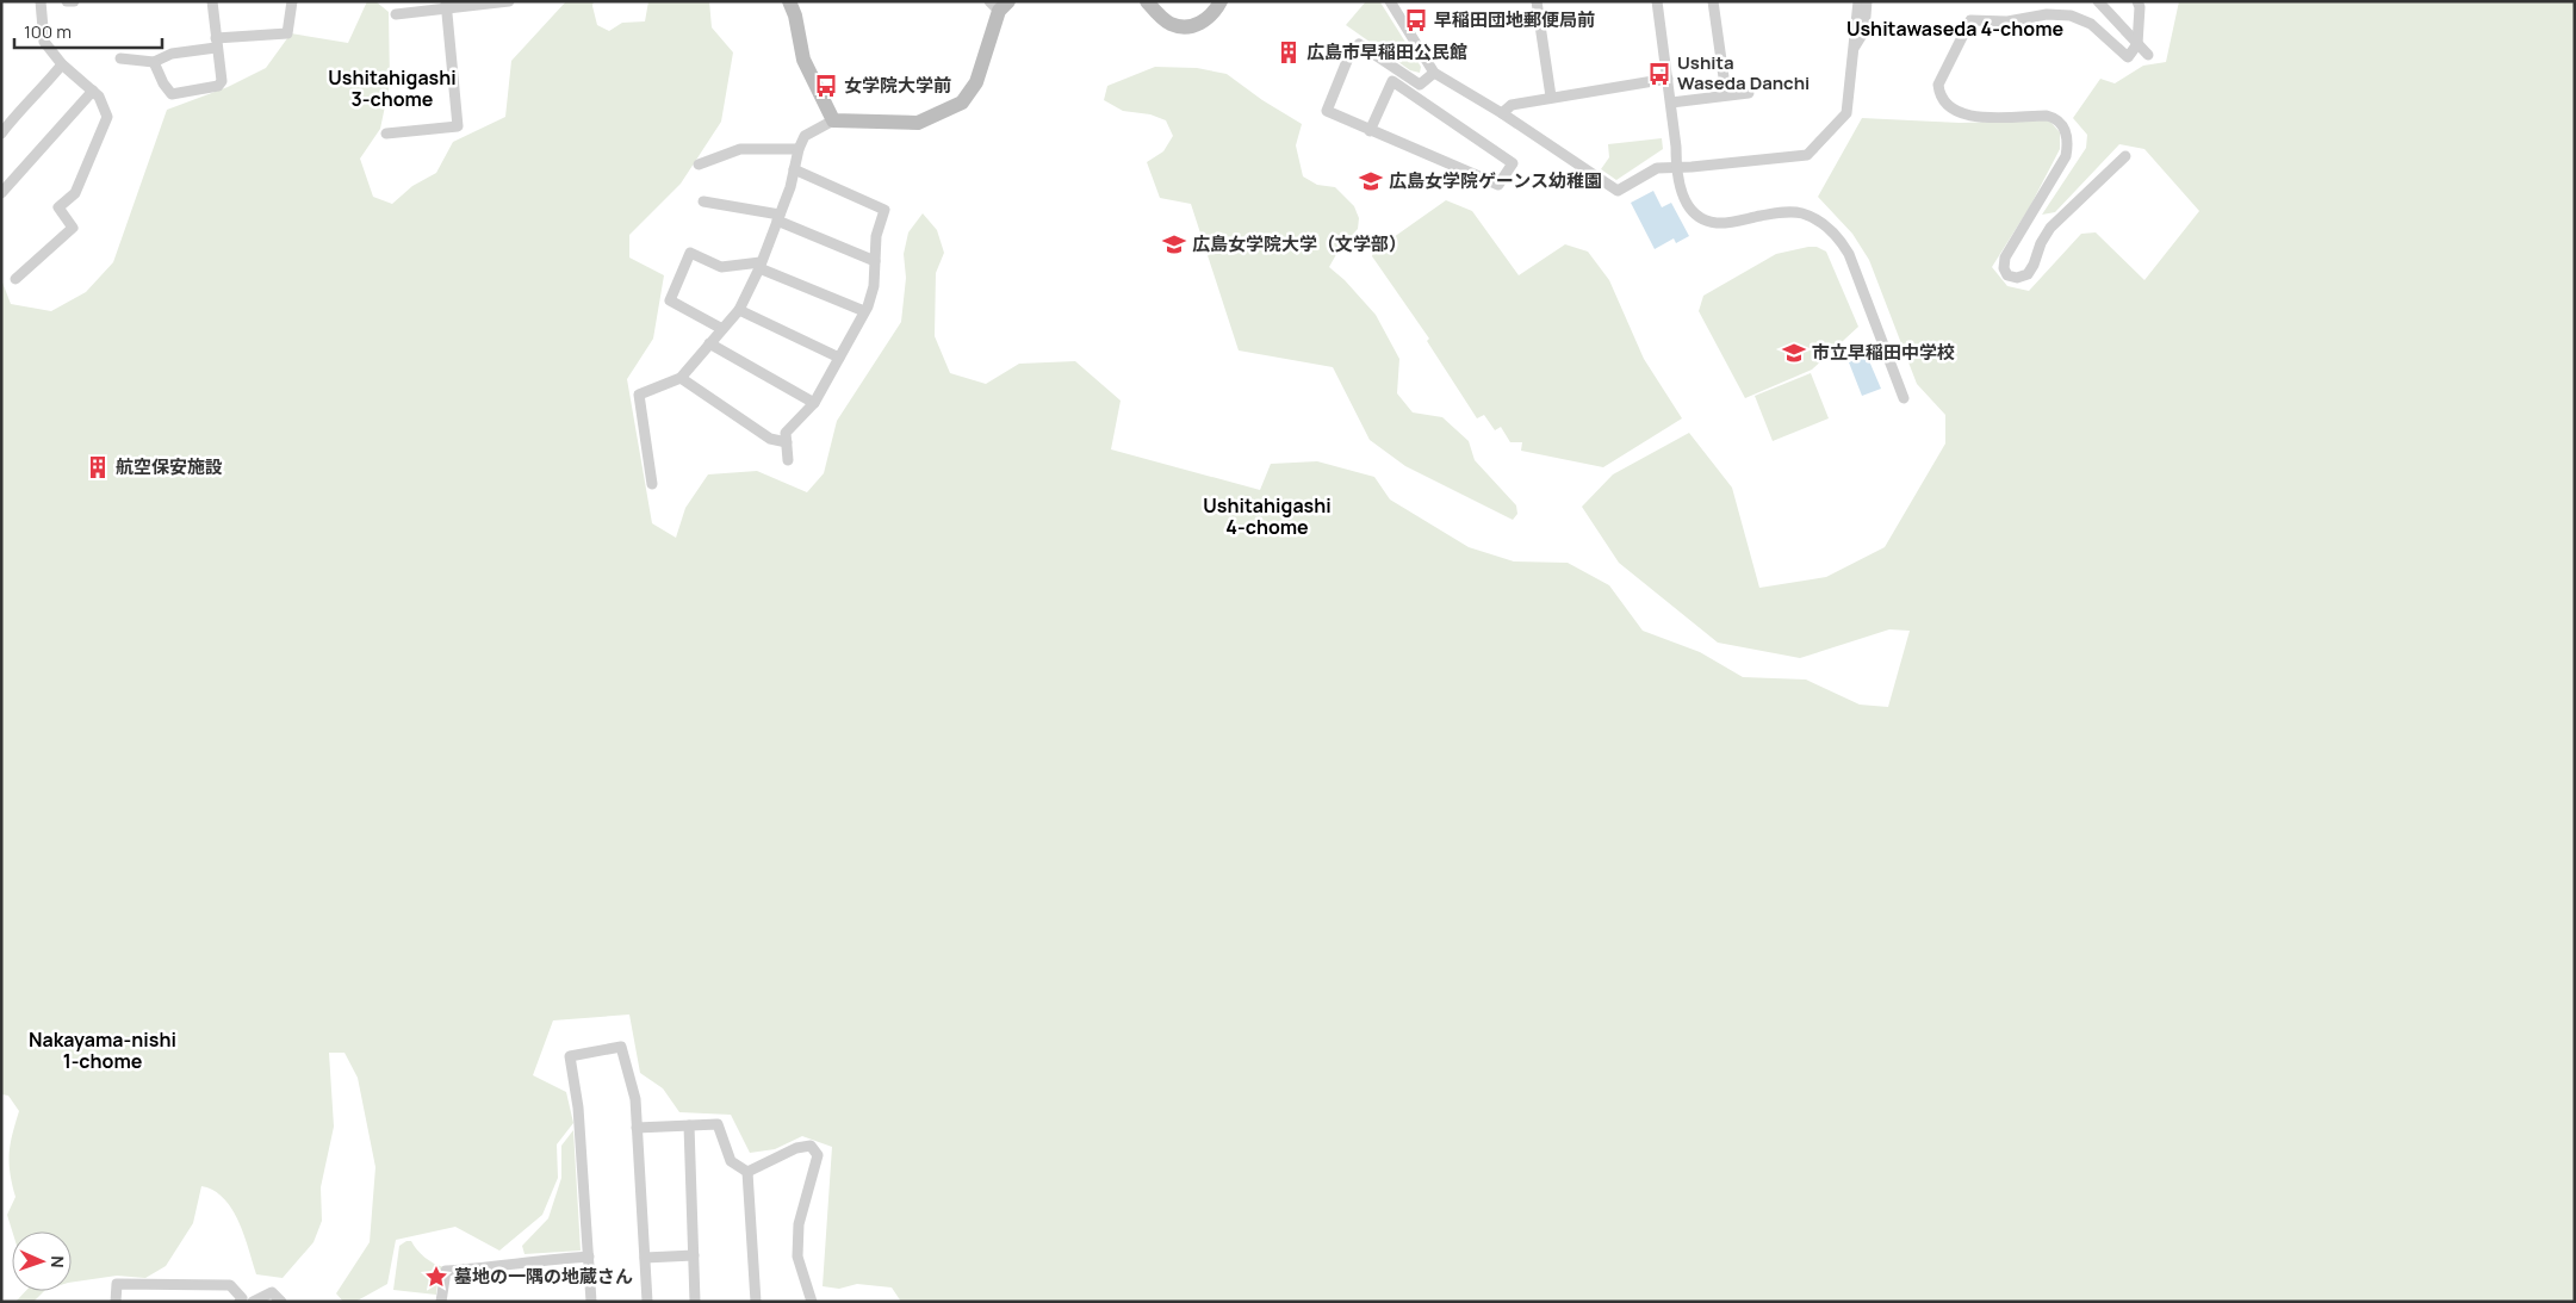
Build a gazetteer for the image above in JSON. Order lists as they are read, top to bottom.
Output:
{
  "districts": [
    "Ushitawaseda 4-chome",
    "Ushitahigashi 3-chome",
    "Ushitahigashi 4-chome",
    "Nakayama-nishi 1-chome"
  ],
  "places": {
    "bus stop": ["早稲田団地郵便局前", "Ushita Waseda Danchi", "女学院大学前"],
    "building": ["広島市早稲田公民館", "航空保安施設"],
    "school or university": ["広島女学院ゲーンス幼稚園", "広島女学院大学（文学部）", "市立早稲田中学校"],
    "place": ["墓地の一隅の地蔵さん"]
  },
  "scale_bar": "100 m",
  "north": "right"
}
